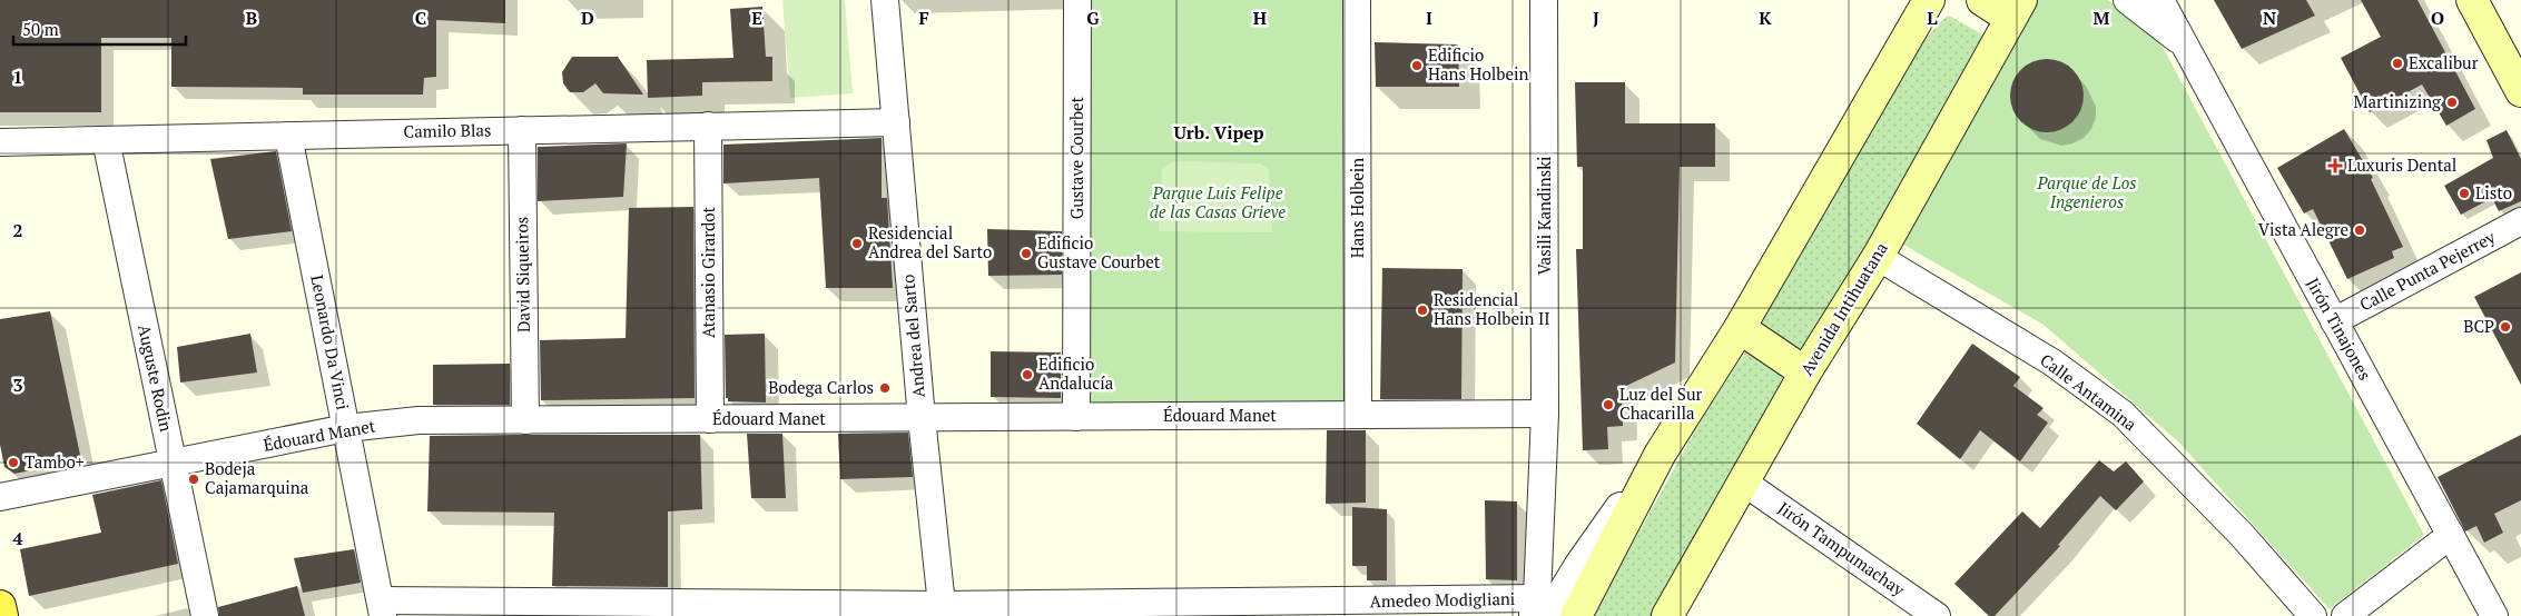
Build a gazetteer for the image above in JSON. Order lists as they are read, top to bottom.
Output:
{
  "streets": {
    "main road": ["Avenida Intihuatana"],
    "street": [
      "Camilo Blas",
      "Gustave Courbet",
      "Hans Holbein",
      "Vasili Kandinski",
      "Calle Punta Pejerrey",
      "Atanasio Girardot",
      "David Siqueiros",
      "Jirón Tinajones",
      "Andrea del Sarto",
      "Leonardo Da Vinci",
      "Auguste Rodin",
      "Calle Antamina",
      "Édouard Manet",
      "Jirón Tampumachay",
      "Amedeo Modigliani"
    ]
  },
  "crossings": [
    ["Camilo Blas", "Atanasio Girardot"],
    ["Camilo Blas", "David Siqueiros"],
    ["Camilo Blas", "Andrea del Sarto"],
    ["Camilo Blas", "Leonardo Da Vinci"],
    ["Camilo Blas", "Auguste Rodin"],
    ["Gustave Courbet", "Édouard Manet"],
    ["Hans Holbein", "Édouard Manet"],
    ["Vasili Kandinski", "Édouard Manet"],
    ["Vasili Kandinski", "Amedeo Modigliani"],
    ["Calle Punta Pejerrey", "Jirón Tinajones"],
    ["Atanasio Girardot", "Édouard Manet"],
    ["David Siqueiros", "Édouard Manet"],
    ["Avenida Intihuatana", "Calle Antamina"],
    ["Avenida Intihuatana", "Jirón Tampumachay"],
    ["Andrea del Sarto", "Édouard Manet"],
    ["Andrea del Sarto", "Amedeo Modigliani"],
    ["Leonardo Da Vinci", "Édouard Manet"],
    ["Leonardo Da Vinci", "Amedeo Modigliani"],
    ["Auguste Rodin", "Édouard Manet"]
  ],
  "districts": ["Urb. Vipep"],
  "parks": ["Parque de Los Ingenieros", "Parque Luis Felipe de las Casas Grieve"],
  "places": {
    "other": [
      "Excalibur",
      "Edificio Hans Holbein",
      "Martinizing",
      "Listo",
      "Vista Alegre",
      "Residencial Andrea del Sarto",
      "Edificio Gustave Courbet",
      "Residencial Hans Holbein II",
      "BCP",
      "Edificio Andalucía",
      "Bodega Carlos",
      "Luz del Sur Chacarilla",
      "Tambo+",
      "Bodeja Cajamarquina"
    ],
    "health": ["Luxuris Dental"]
  },
  "scale_bar": "50 m",
  "grid": {
    "columns": [
      "B",
      "C",
      "D",
      "E",
      "F",
      "G",
      "H",
      "I",
      "J",
      "K",
      "L",
      "M",
      "N",
      "O"
    ],
    "rows": [
      "1",
      "2",
      "3",
      "4"
    ]
  }
}
